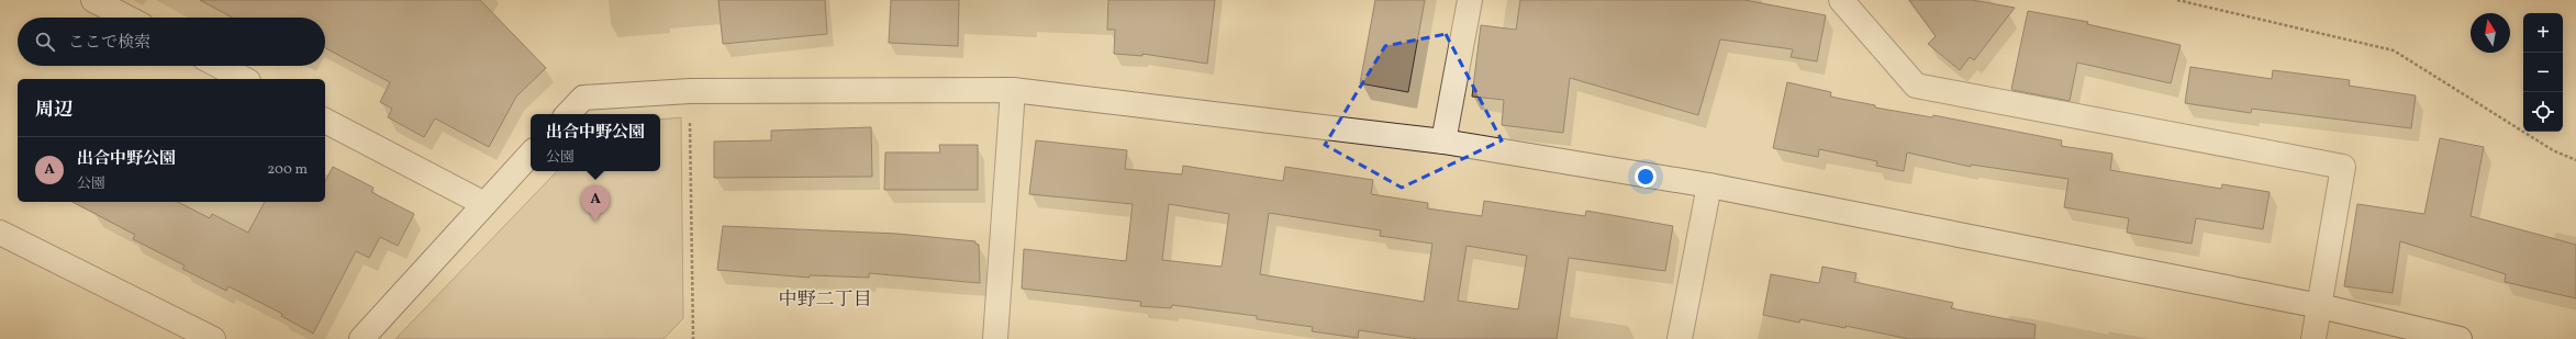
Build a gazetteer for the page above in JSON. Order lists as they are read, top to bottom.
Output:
{
  "districts": ["中野二丁目"],
  "north": "top",
  "page": {
    "map_buttons": ["+", "−"],
    "search": "ここで検索",
    "heading": "周辺",
    "popup": ["出合中野公園", "公園"],
    "list": [
      {
        "mark": "A",
        "name": "出合中野公園",
        "note": "公園",
        "value": "200 m"
      }
    ],
    "pins": "A"
  }
}
